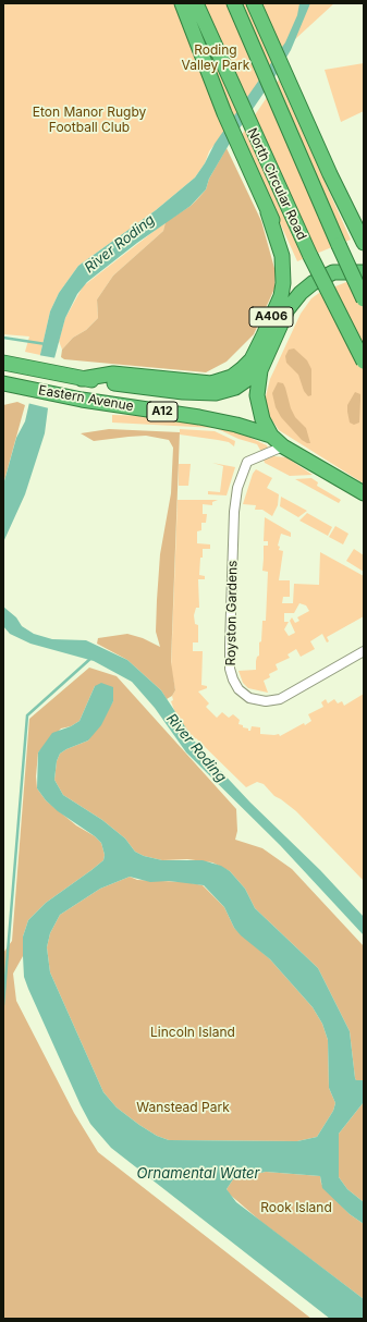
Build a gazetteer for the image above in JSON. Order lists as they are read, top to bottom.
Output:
{
  "streets": {
    "highway": [
      "North Circular Road",
      "A406",
      "Eastern Avenue",
      "A12"
    ],
    "street": ["Royston Gardens"]
  },
  "crossings": [
    ["A406", "Eastern Avenue"],
    ["A406", "A12"],
    ["Eastern Avenue", "A12"],
    ["A12", "Royston Gardens"]
  ],
  "water": ["River Roding", "Ornamental Water"],
  "parks": [
    "Roding Valley Park",
    "Eton Manor Rugby Football Club",
    "Lincoln Island",
    "Wanstead Park",
    "Rook Island"
  ]
}
